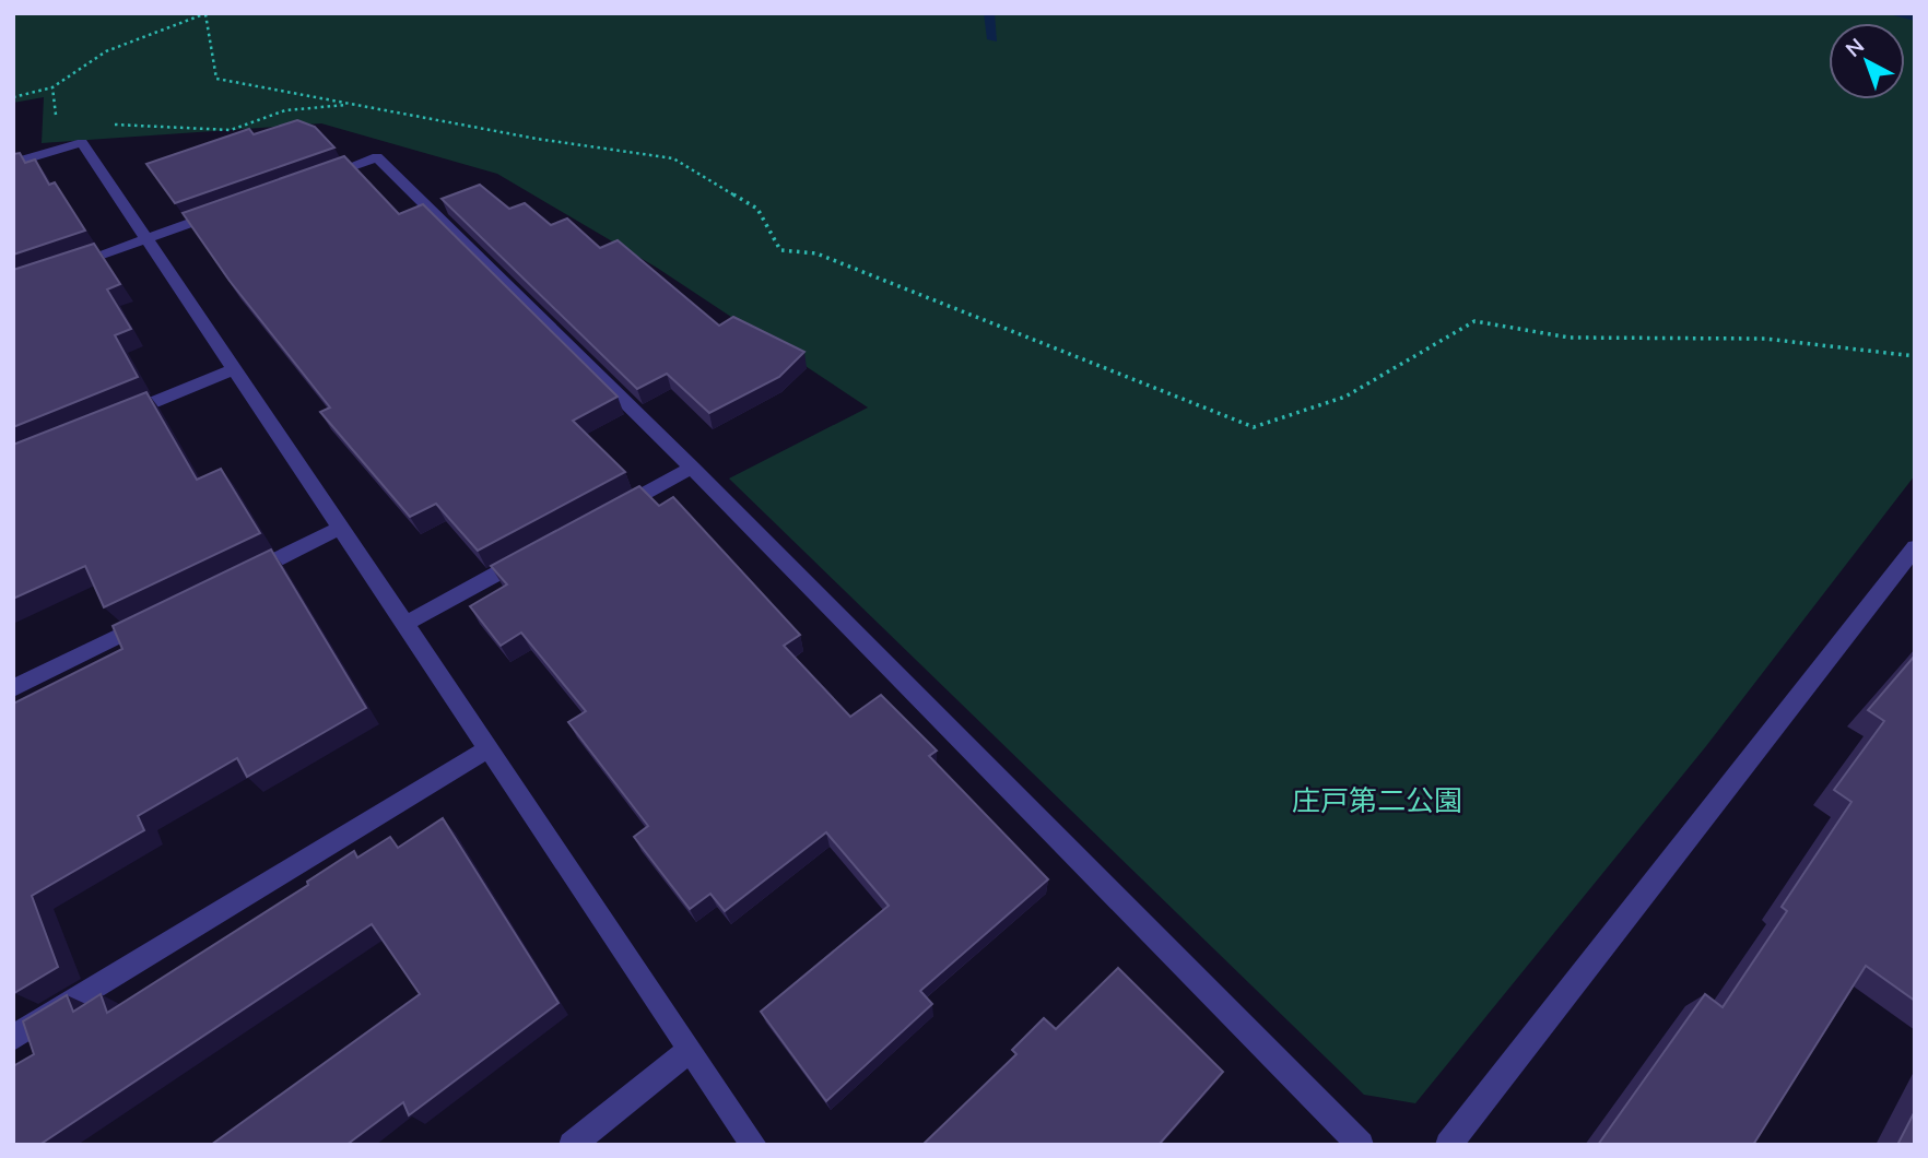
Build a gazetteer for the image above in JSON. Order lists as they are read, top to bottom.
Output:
{
  "parks": ["庄戸第二公園"],
  "north": "top left"
}
